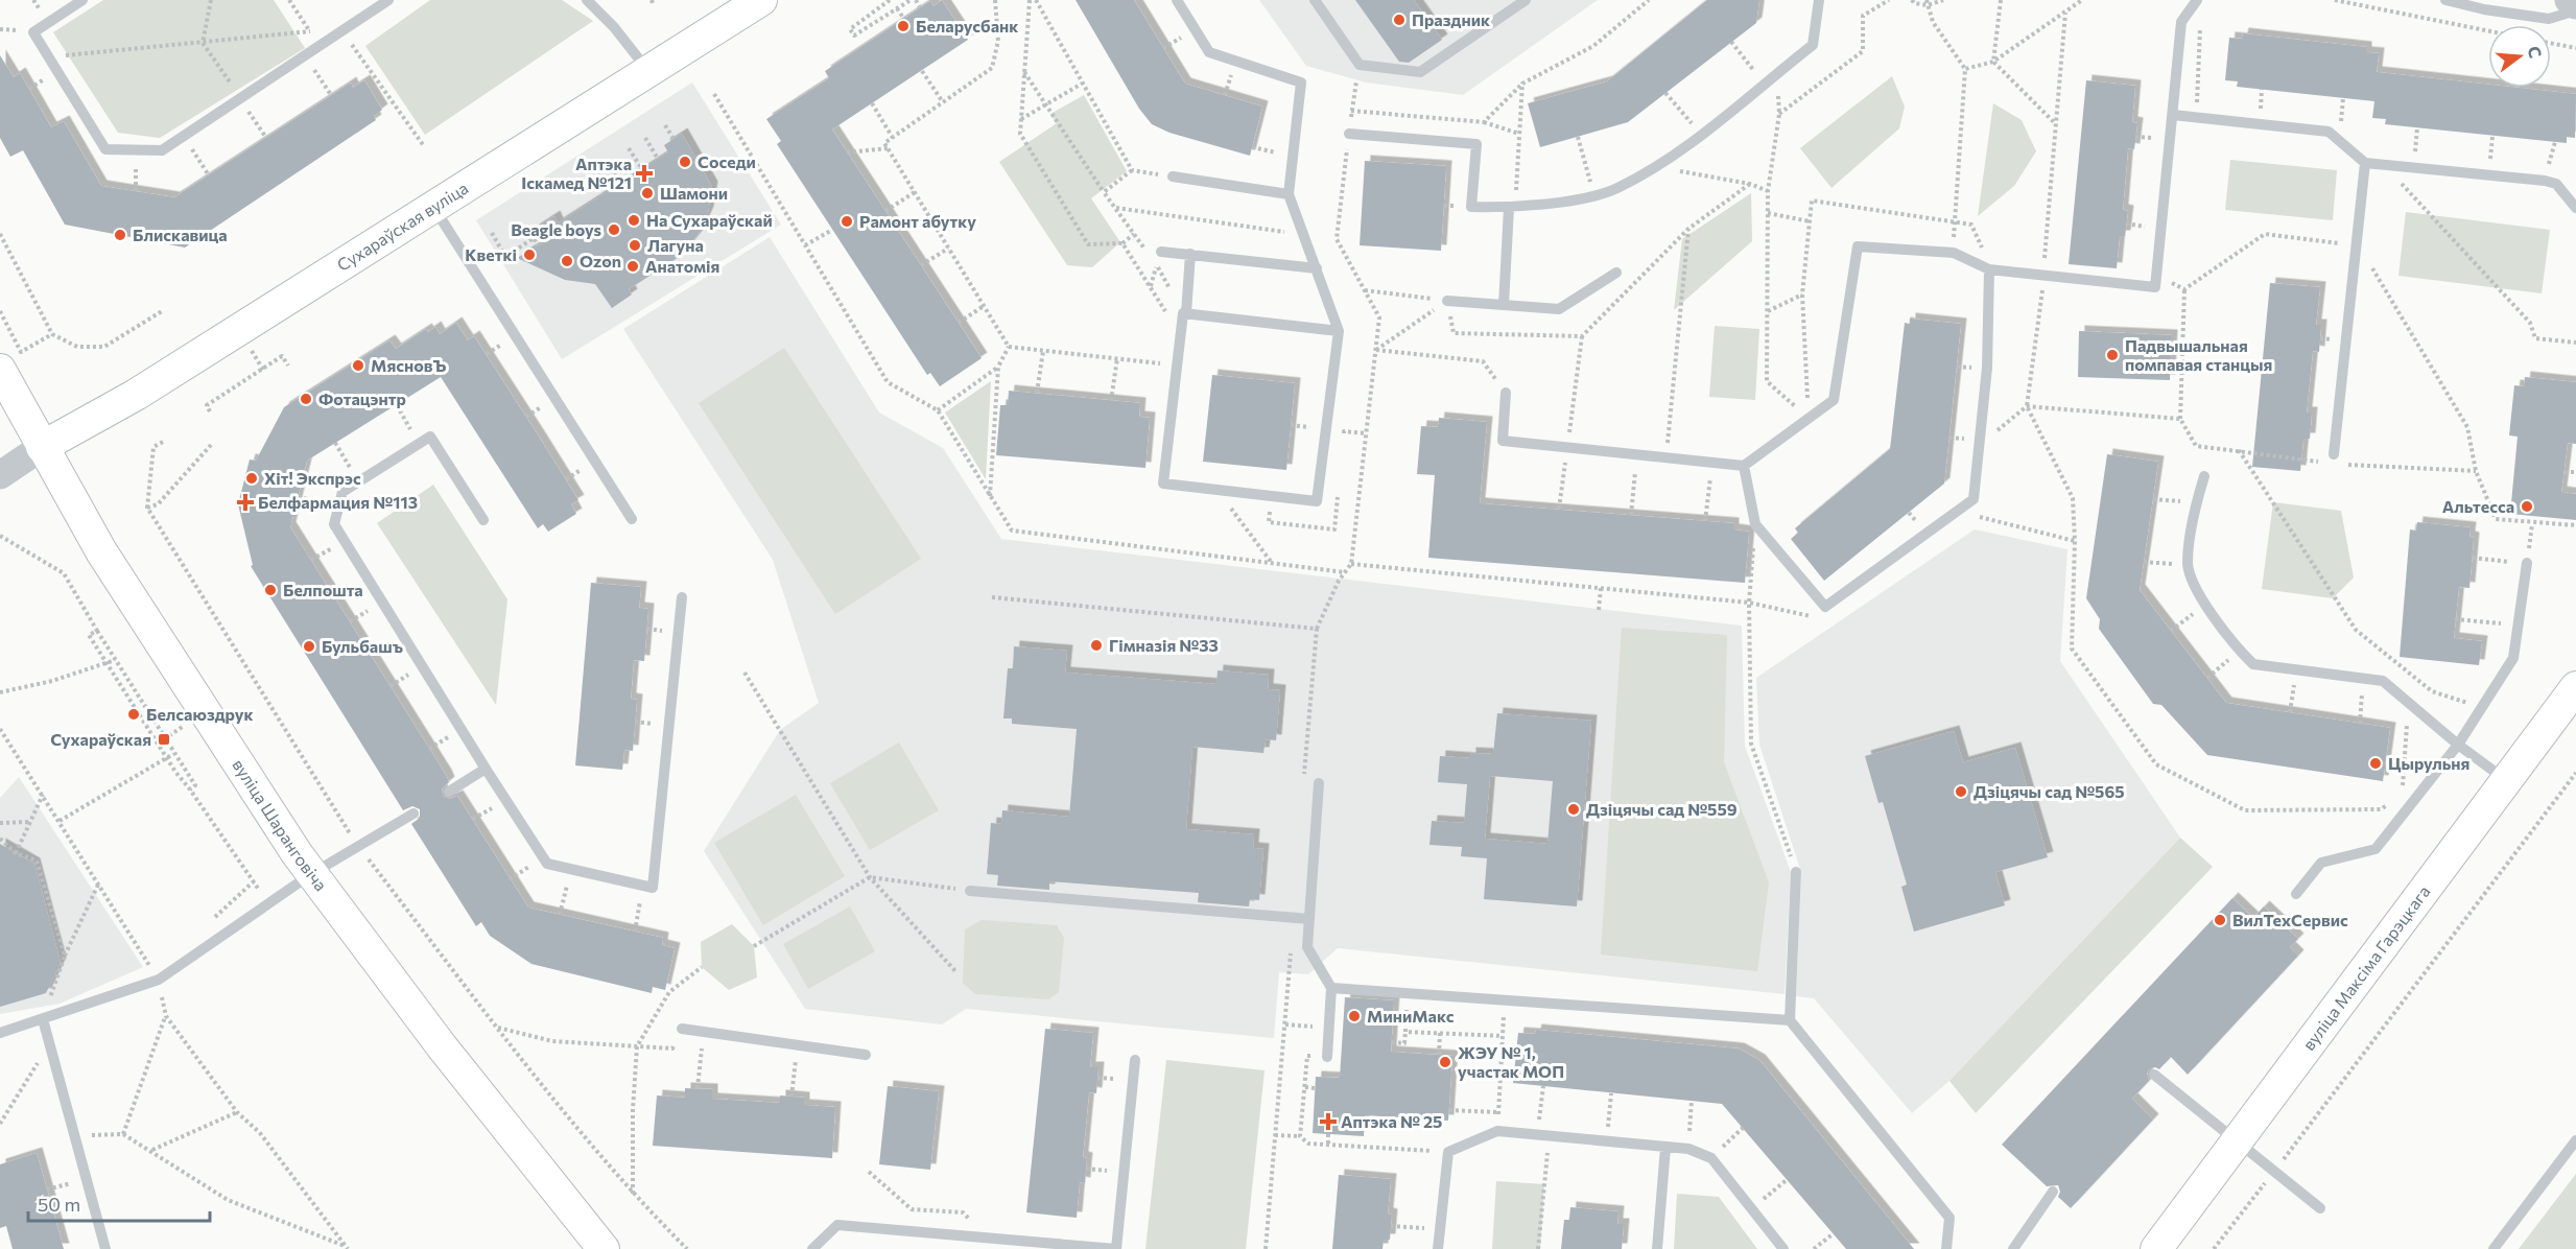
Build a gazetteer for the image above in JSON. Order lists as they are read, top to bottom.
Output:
{
  "streets": {
    "main road": ["Сухараўская вуліца", "вуліца Шаранговіча", "вуліца Максіма Гарэцкага"]
  },
  "crossings": [
    ["Сухараўская вуліца", "вуліца Шаранговіча"]
  ],
  "places": {
    "other": [
      "Праздник",
      "Беларусбанк",
      "Соседи",
      "Шамони",
      "На Сухараўскай",
      "Рамонт абутку",
      "Beagle boys",
      "Блискавица",
      "Лагуна",
      "Кветкі",
      "Ozon",
      "Анатомія",
      "Падвышальная помпавая станцыя",
      "МясновЪ",
      "Фотацэнтр",
      "Хіт! Экспрэс",
      "Альтесса",
      "Белпошта",
      "Гімназія №33",
      "Бульбашъ",
      "Белсаюздрук",
      "Цырульня",
      "Дзіцячы сад №565",
      "Дзіцячы сад №559",
      "ВилТехСервис",
      "МиниМакс",
      "ЖЭУ № 1, участак МОП"
    ],
    "health": ["Аптэка Іскамед №121", "Белфармация №113", "Аптэка № 25"],
    "transit": ["Сухараўская"]
  },
  "scale_bar": "50 m",
  "north": "right"
}
